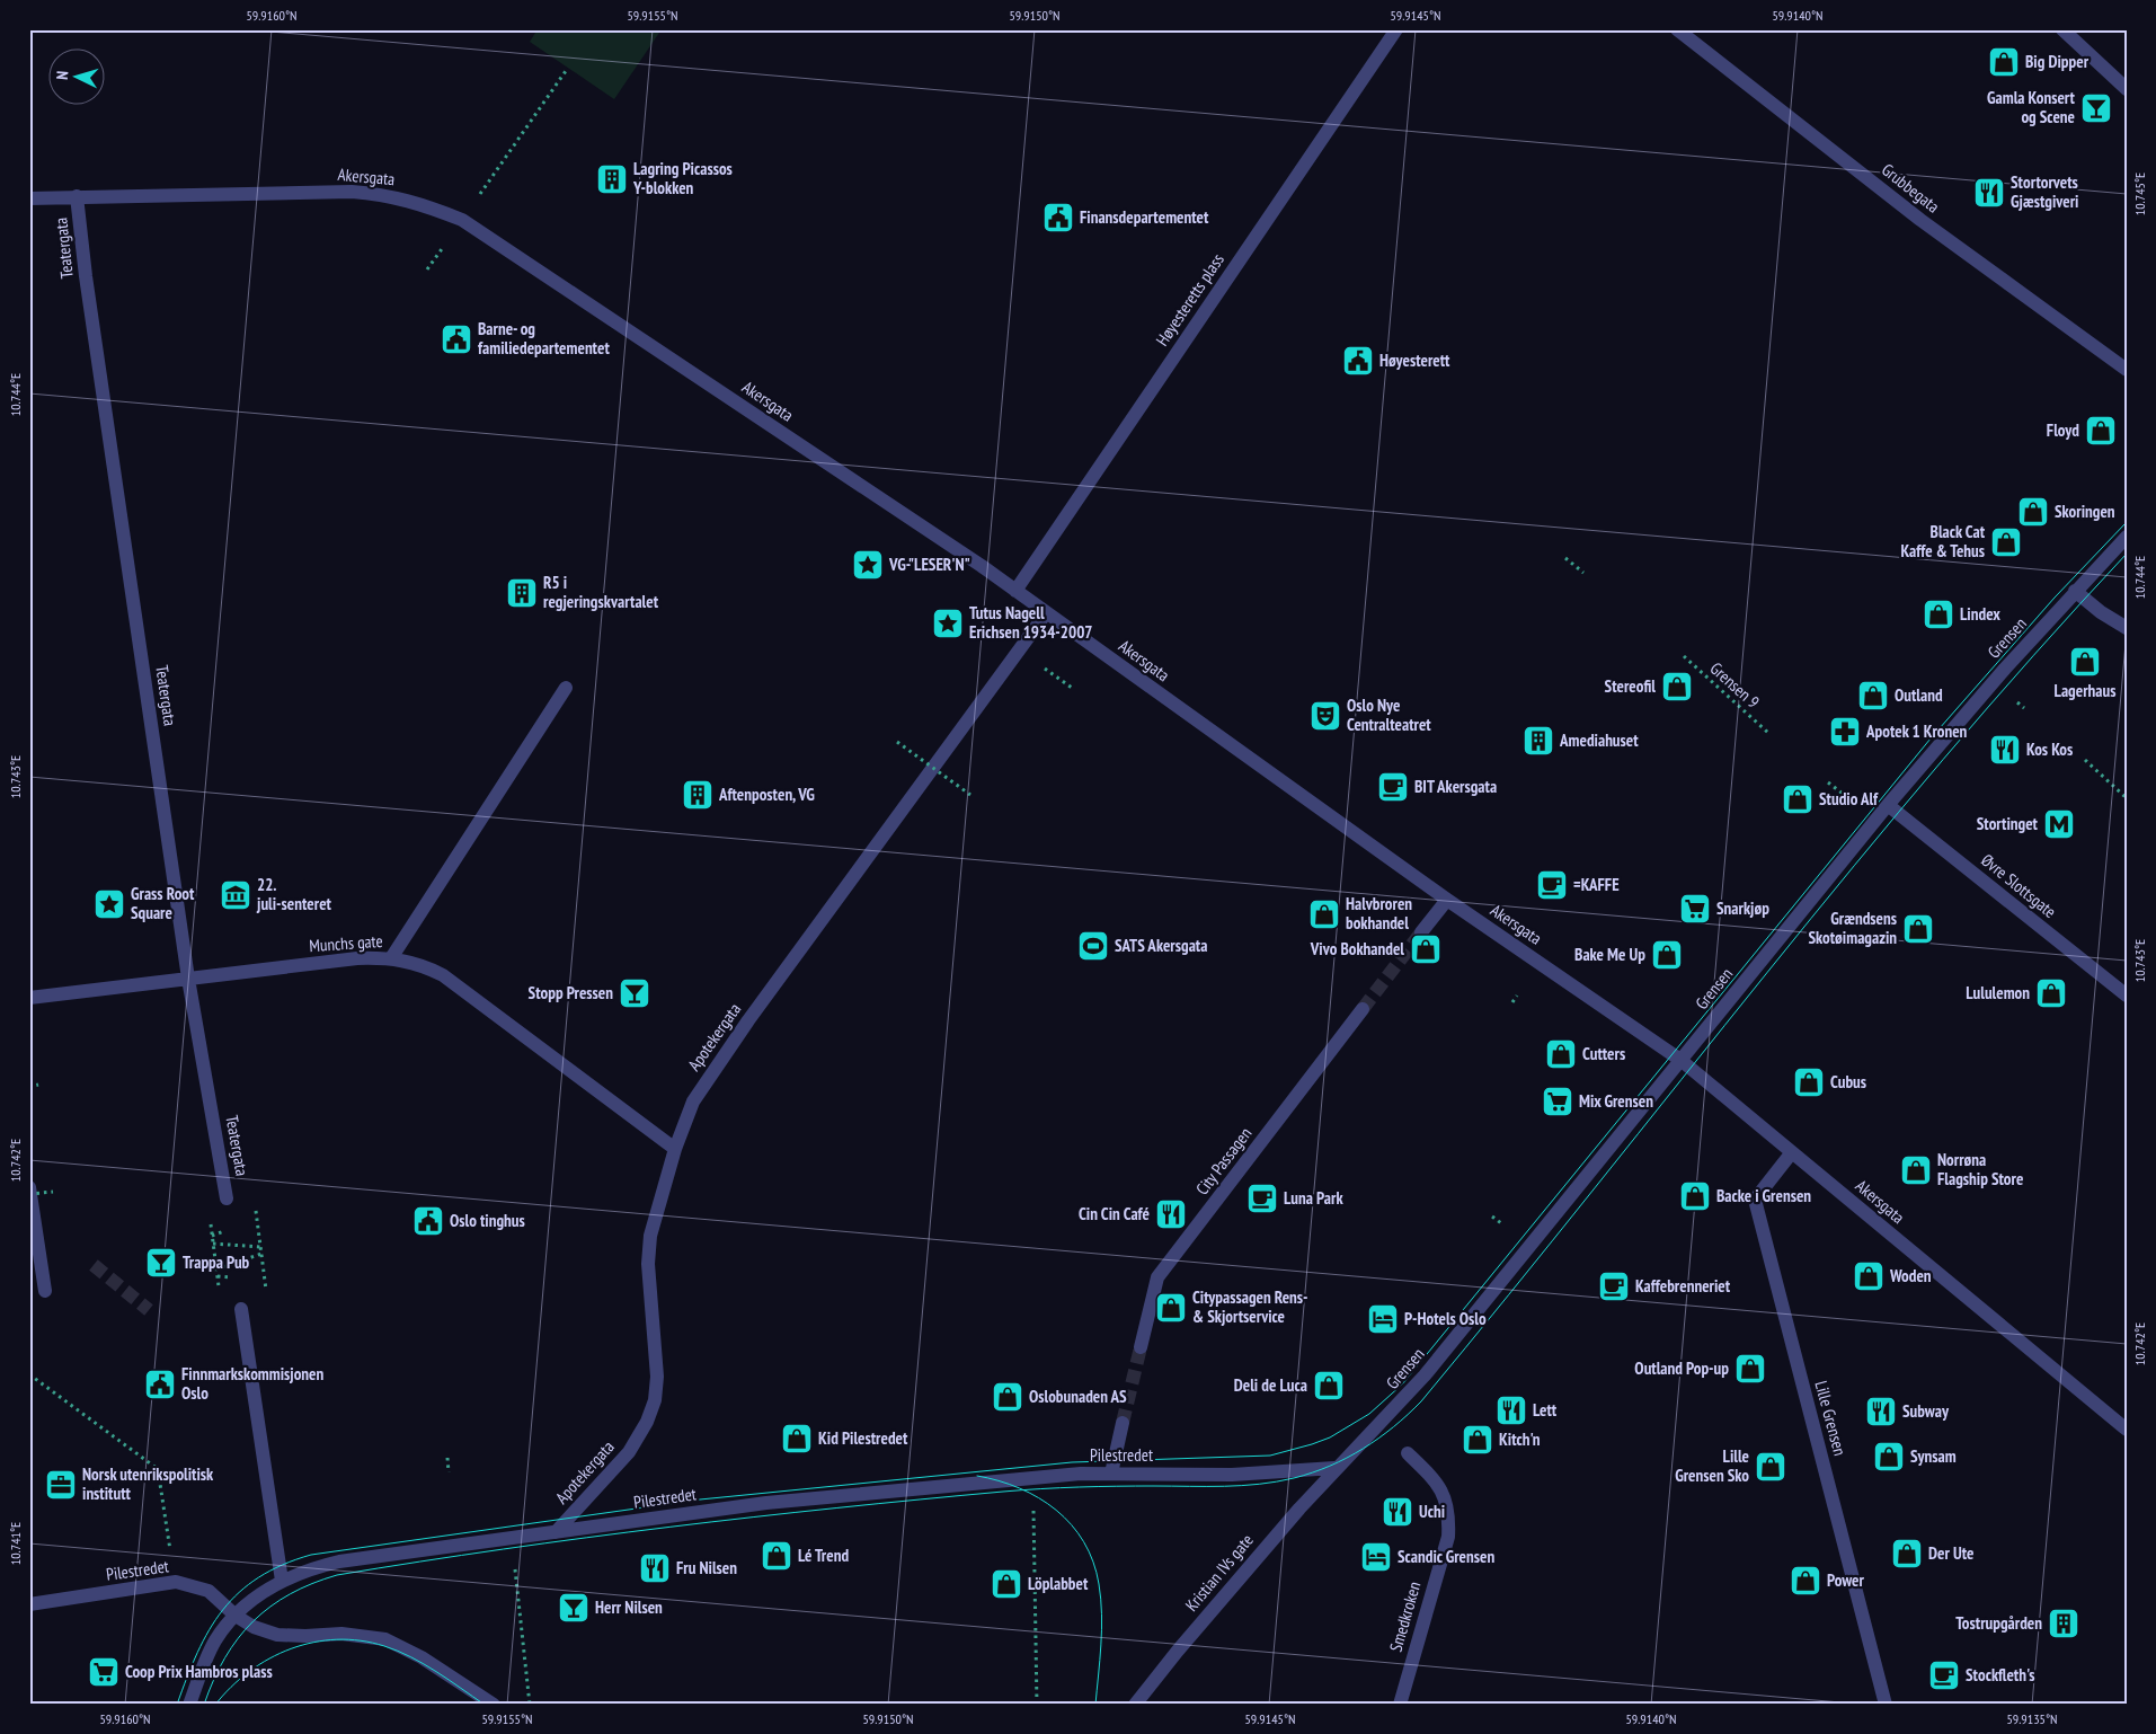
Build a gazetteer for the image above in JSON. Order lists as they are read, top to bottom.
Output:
{
  "streets": {
    "street": [
      "Akersgata",
      "Grubbegata",
      "Teatergata",
      "Høyesteretts plass",
      "Grensen",
      "Øvre Slottsgate",
      "Munchs gate",
      "Apotekergata",
      "City Passagen",
      "Lille Grensen",
      "Pilestredet",
      "Kristian IVs gate",
      "Smedkroken"
    ],
    "path": ["Grensen 9"]
  },
  "crossings": [
    ["Akersgata", "Teatergata"],
    ["Akersgata", "Høyesteretts plass"],
    ["Akersgata", "Grensen"],
    ["Akersgata", "Apotekergata"],
    ["Akersgata", "Lille Grensen"],
    ["Teatergata", "Munchs gate"],
    ["Grensen", "Øvre Slottsgate"],
    ["Grensen", "Pilestredet"],
    ["Grensen", "Kristian IVs gate"],
    ["Munchs gate", "Apotekergata"],
    ["Apotekergata", "Pilestredet"],
    ["Pilestredet", "Kristian IVs gate"]
  ],
  "places": {
    "shop": [
      "Big Dipper",
      "Floyd",
      "Skoringen",
      "Black Cat Kaffe & Tehus",
      "Lindex",
      "Lagerhaus",
      "Stereofil",
      "Outland",
      "Studio Alf",
      "Halvbroren bokhandel",
      "Grændsens Skotøimagazin",
      "Vivo Bokhandel",
      "Bake Me Up",
      "Lululemon",
      "Cutters",
      "Cubus",
      "Norrøna Flagship Store",
      "Backe i Grensen",
      "Woden",
      "Citypassagen Rens- & Skjortservice",
      "Outland Pop-up",
      "Deli de Luca",
      "Oslobunaden AS",
      "Kid Pilestredet",
      "Kitch'n",
      "Synsam",
      "Lille Grensen Sko",
      "Der Ute",
      "Lé Trend",
      "Power",
      "Löplabbet"
    ],
    "bar": [
      "Gamla Konsert og Scene",
      "Stopp Pressen",
      "Trappa Pub",
      "Herr Nilsen"
    ],
    "building": [
      "Lagring Picassos Y-blokken",
      "R5 i regjeringskvartalet",
      "Amediahuset",
      "Aftenposten, VG",
      "Tostrupgården"
    ],
    "restaurant": [
      "Stortorvets Gjæstgiveri",
      "Kos Kos",
      "Cin Cin Café",
      "Lett",
      "Subway",
      "Uchi",
      "Fru Nilsen"
    ],
    "public building": [
      "Finansdepartementet",
      "Barne- og familiedepartementet",
      "Høyesterett",
      "Oslo tinghus",
      "Finnmarkskommisjonen Oslo"
    ],
    "place": ["VG-\"LESER'N\"", "Tutus Nagell Erichsen 1934-2007", "Grass Root Square"],
    "theatre": ["Oslo Nye Centralteatret"],
    "pharmacy": ["Apotek 1 Kronen"],
    "cafe": [
      "BIT Akersgata",
      "=KAFFE",
      "Luna Park",
      "Kaffebrenneriet",
      "Stockfleth's"
    ],
    "metro station": ["Stortinget"],
    "museum": ["22. juli-senteret"],
    "supermarket": ["Snarkjøp", "Mix Grensen", "Coop Prix Hambros plass"],
    "sports": ["SATS Akersgata"],
    "hotel": ["P-Hotels Oslo", "Scandic Grensen"],
    "office": ["Norsk utenrikspolitisk institutt"]
  },
  "north": "left",
  "coordinates": [
    "59.9160°N",
    "59.9155°N",
    "59.9150°N",
    "59.9145°N",
    "59.9140°N",
    "10.745°E",
    "10.744°E",
    "10.743°E",
    "10.742°E",
    "10.741°E",
    "59.9135°N"
  ]
}
